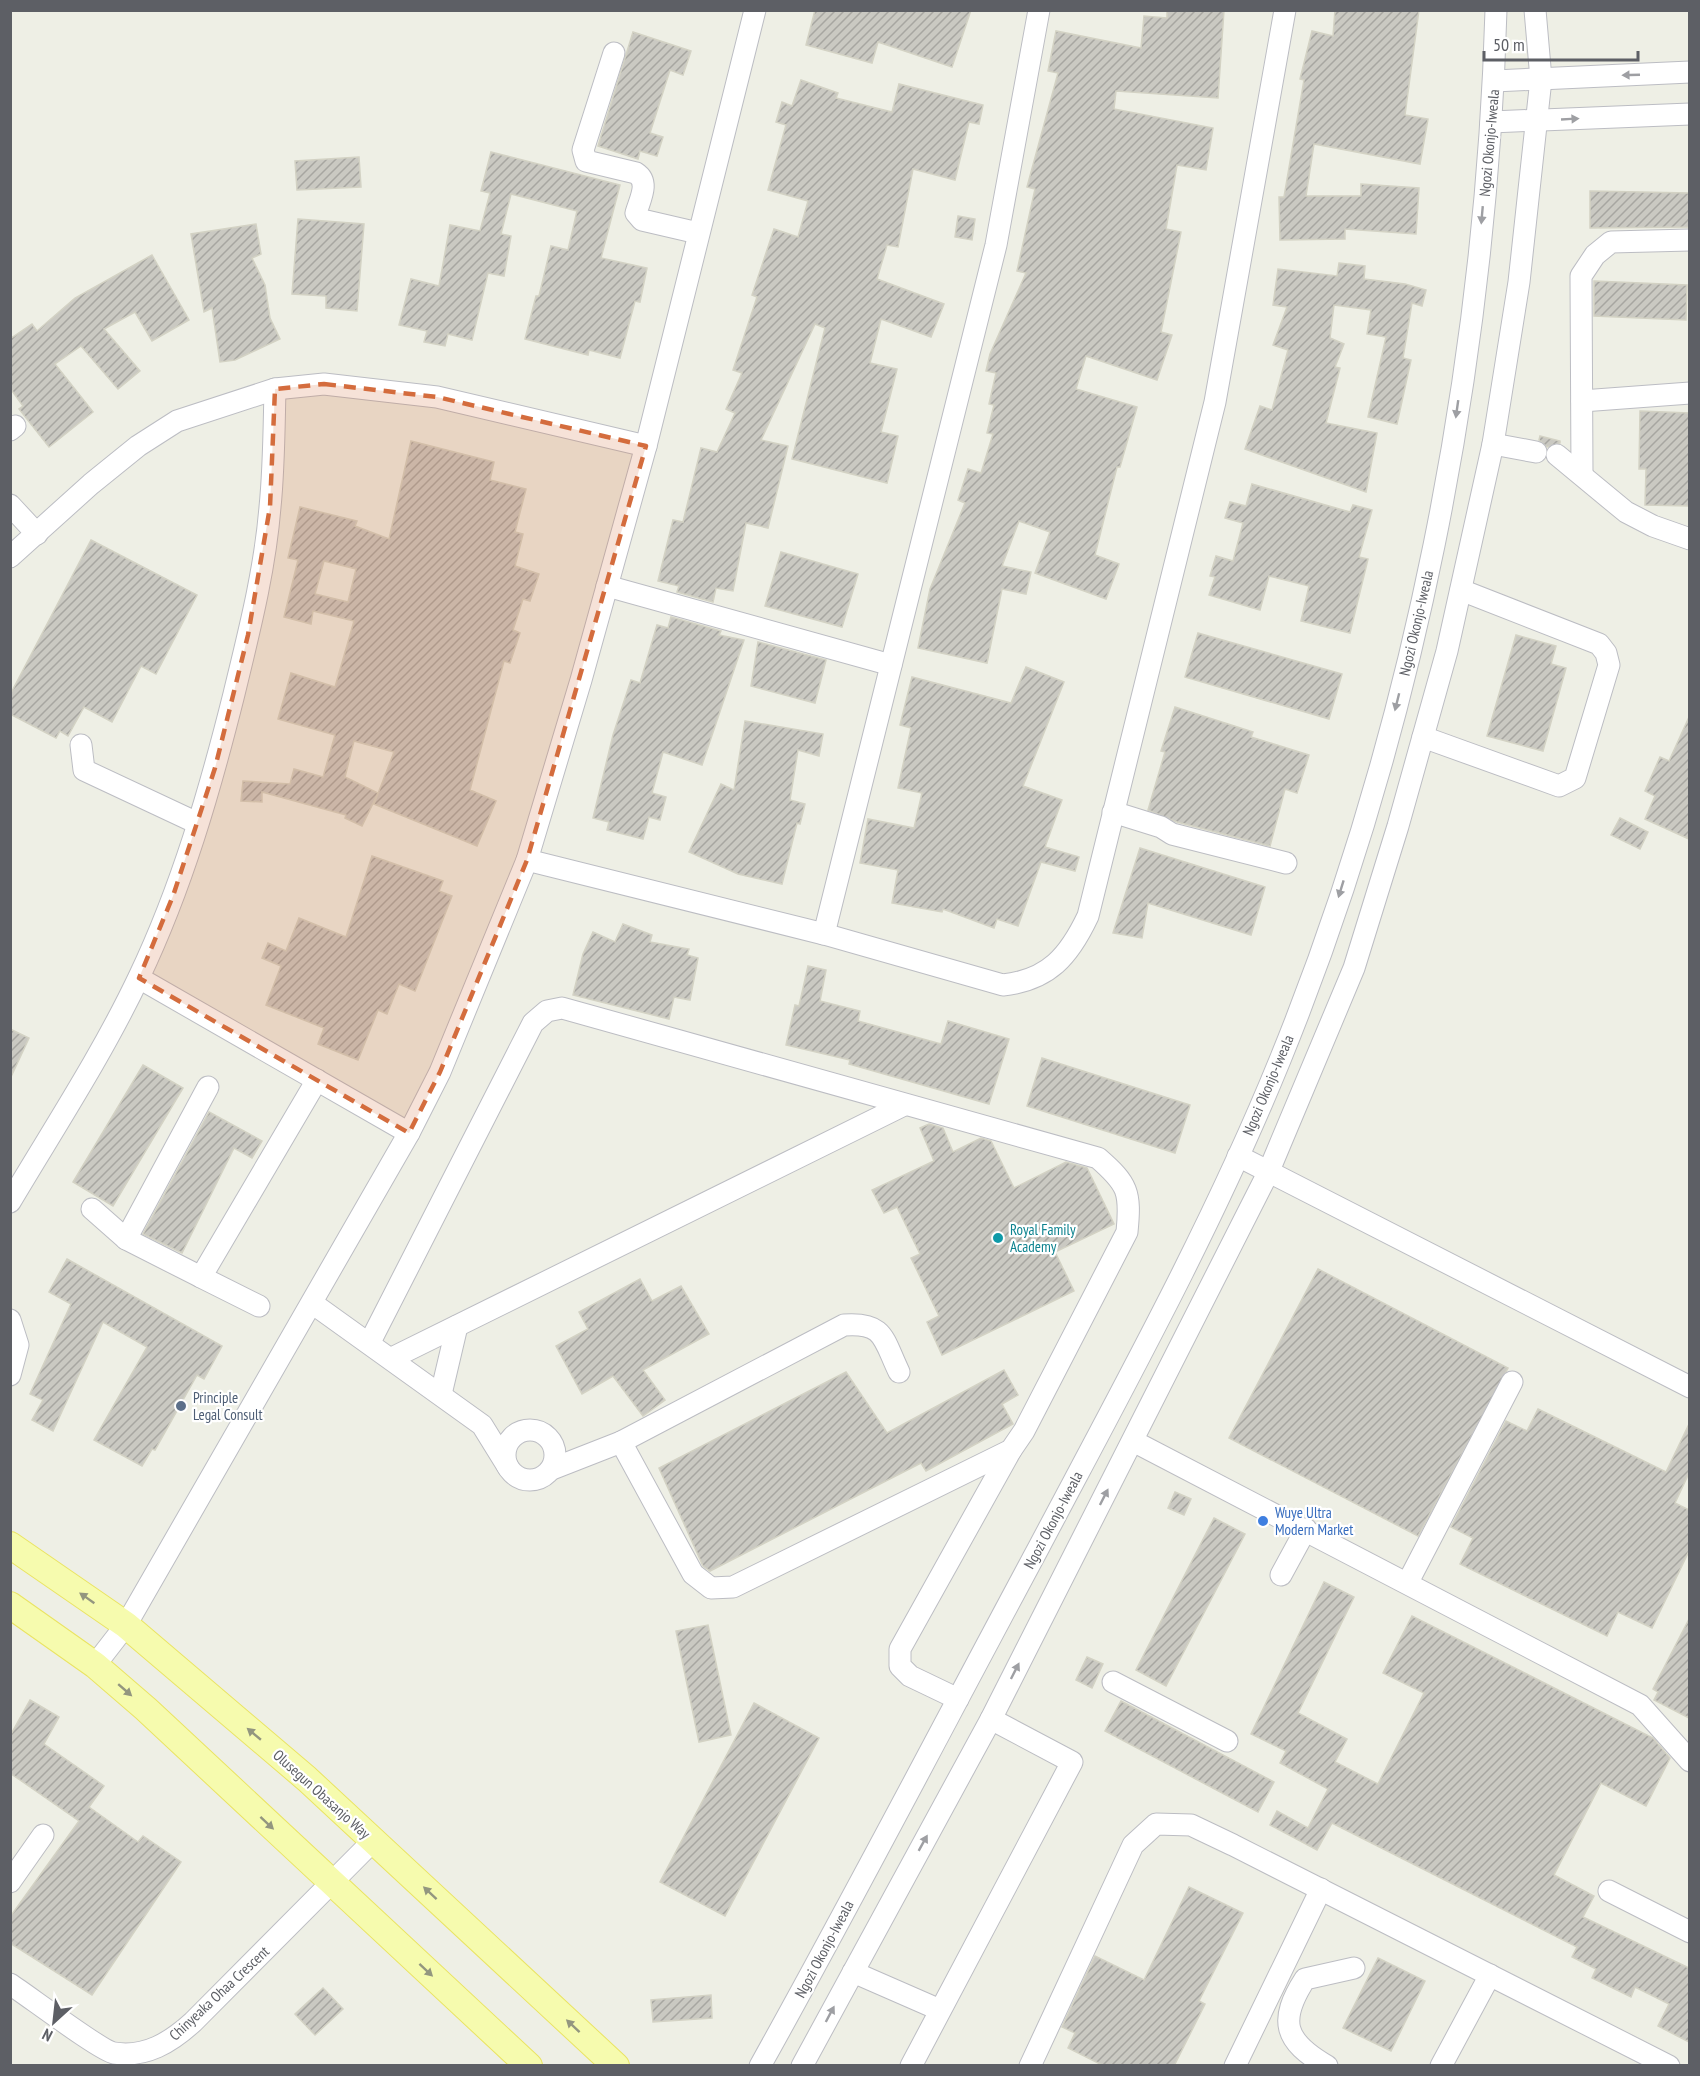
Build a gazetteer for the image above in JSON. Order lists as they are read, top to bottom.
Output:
{
  "streets": {
    "main road": ["Olusegun Obasanjo Way"],
    "street": ["Ngozi Okonjo-Iweala", "Chinyeaka Ohaa Crescent"]
  },
  "crossings": [
    ["Olusegun Obasanjo Way", "Chinyeaka Ohaa Crescent"]
  ],
  "places": ["Royal Family Academy", "Principle Legal Consult", "Wuye Ultra Modern Market"],
  "scale_bar": "50 m",
  "north": "bottom left"
}
